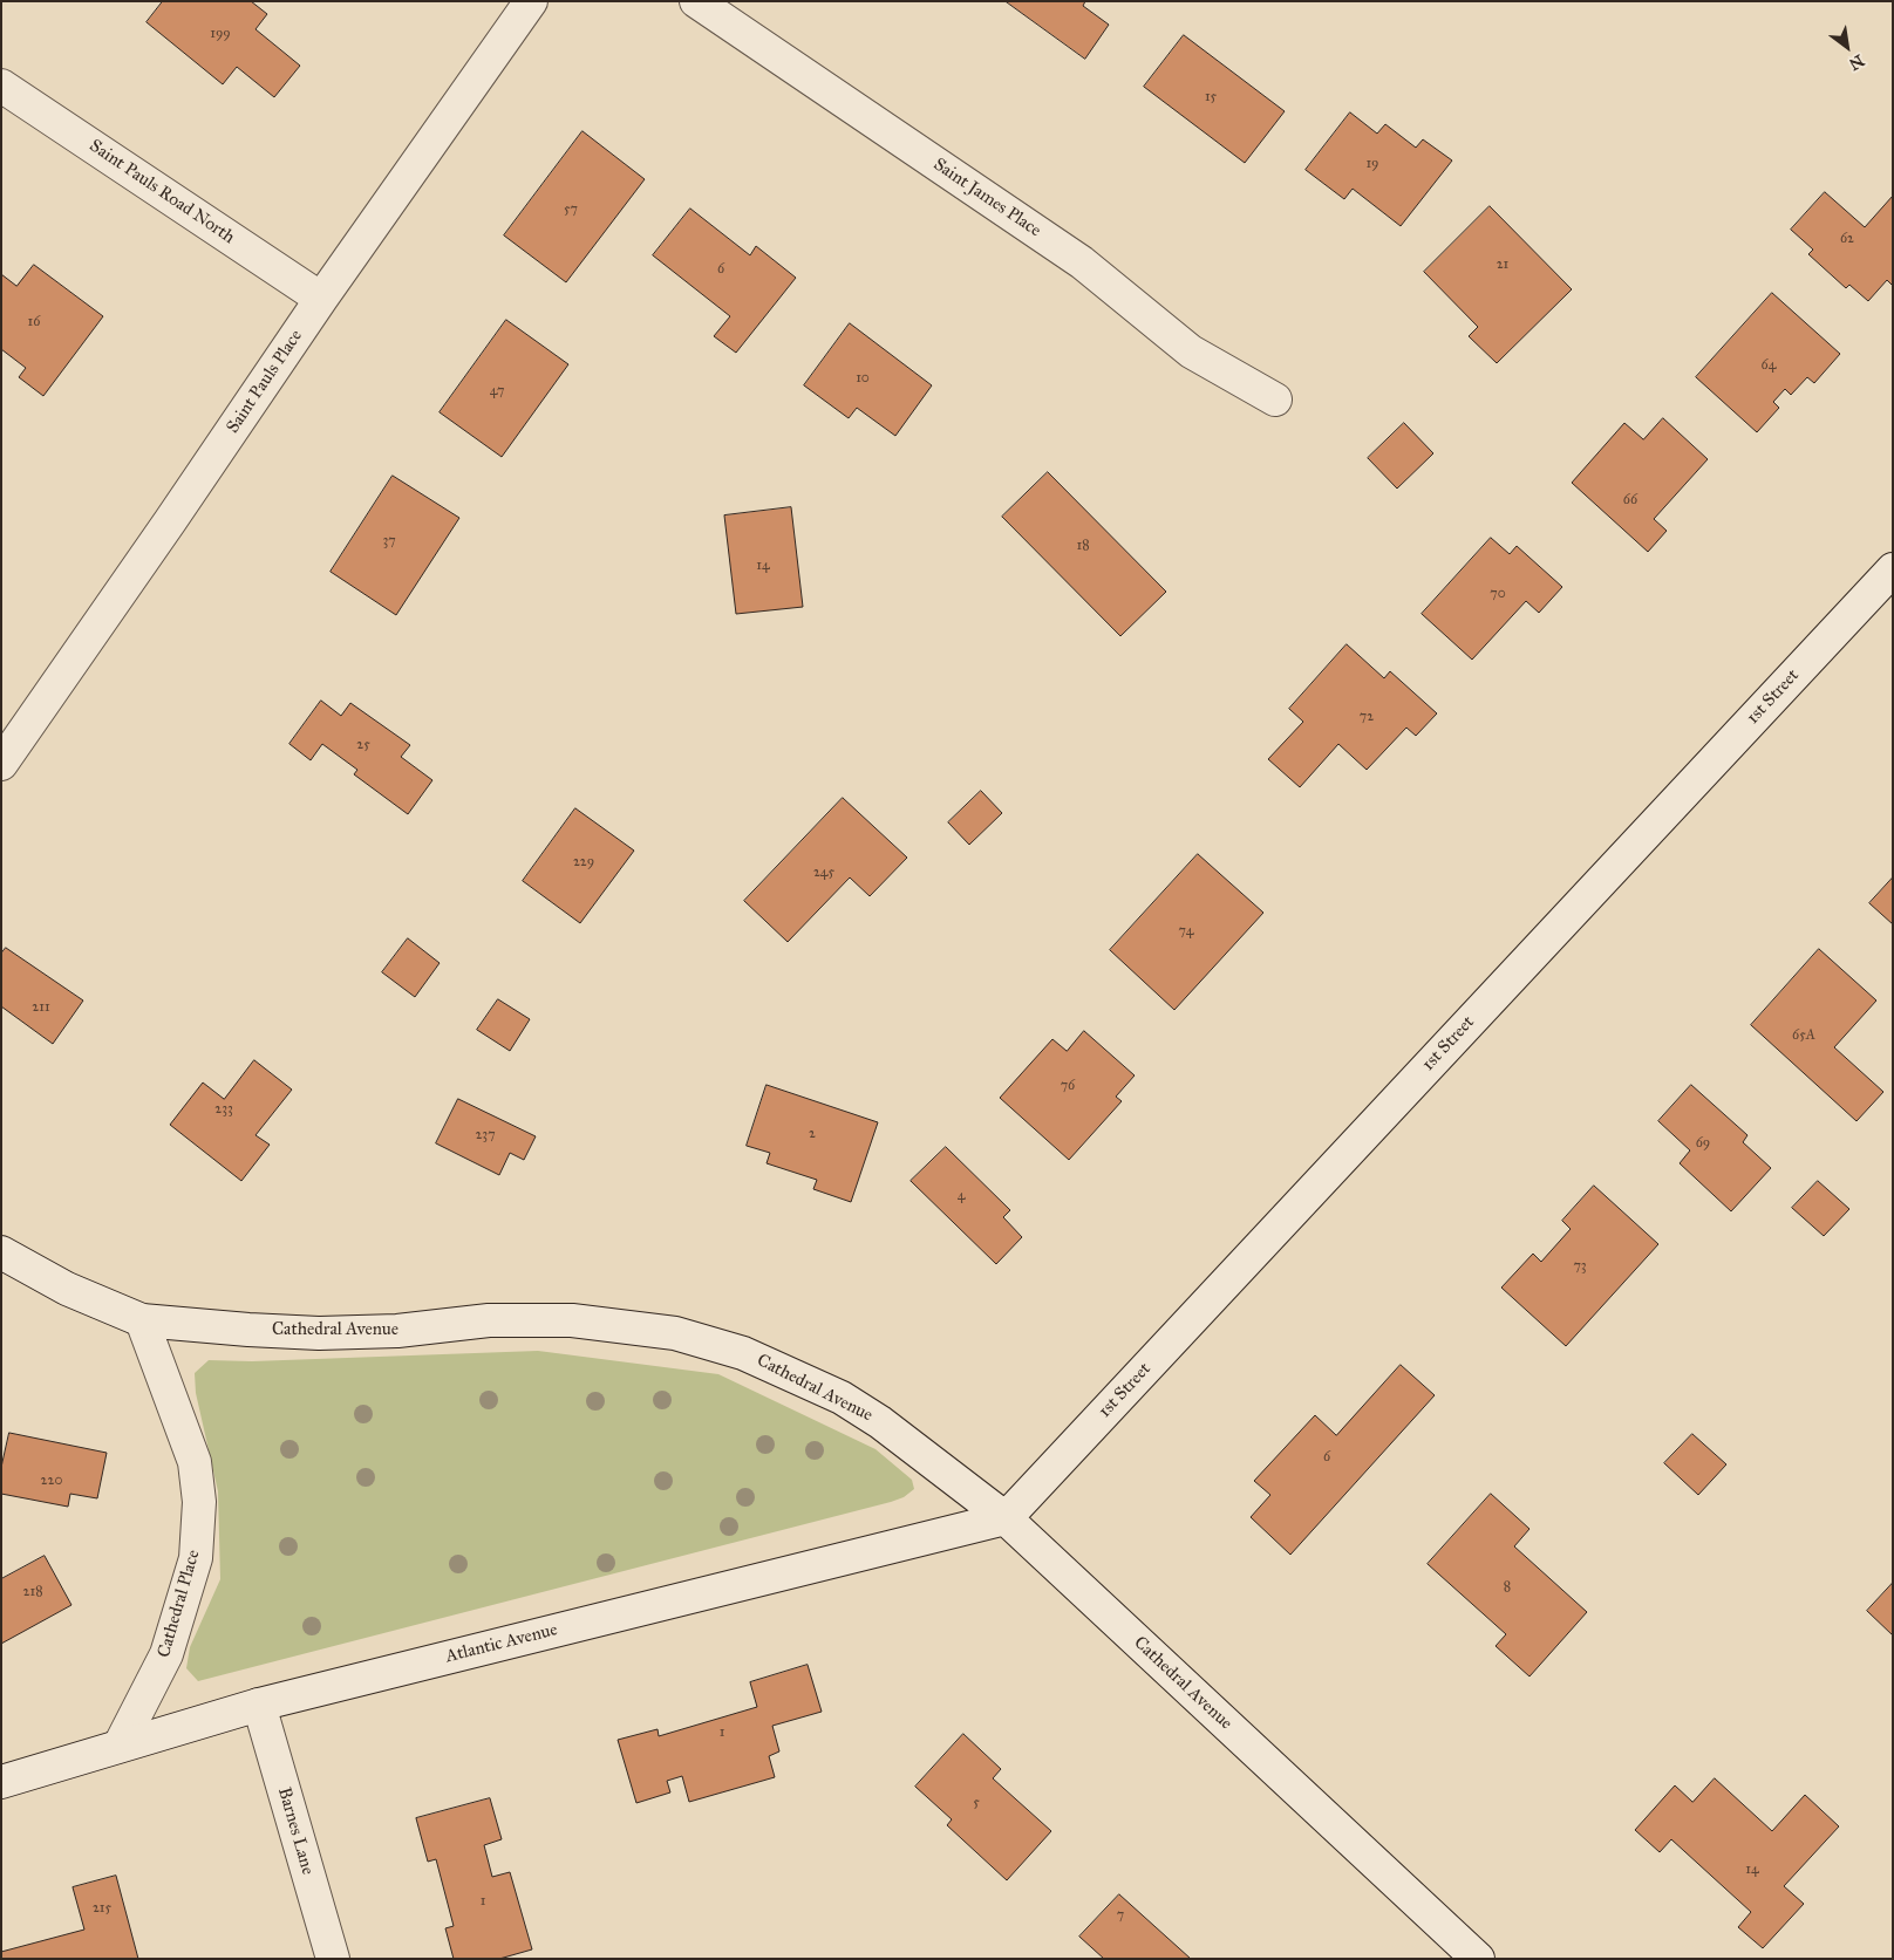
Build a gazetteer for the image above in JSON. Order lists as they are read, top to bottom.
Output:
{
  "streets": {
    "street": [
      "Saint Pauls Road North",
      "Saint James Place",
      "Saint Pauls Place",
      "1st Street",
      "Cathedral Avenue",
      "Cathedral Place",
      "Atlantic Avenue",
      "Barnes Lane"
    ]
  },
  "crossings": [
    ["Saint Pauls Road North", "Saint Pauls Place"],
    ["1st Street", "Cathedral Avenue"],
    ["1st Street", "Atlantic Avenue"],
    ["Cathedral Avenue", "Cathedral Place"],
    ["Cathedral Avenue", "Atlantic Avenue"],
    ["Cathedral Place", "Atlantic Avenue"],
    ["Atlantic Avenue", "Barnes Lane"]
  ],
  "house_numbers": [
    "199",
    "15",
    "19",
    "57",
    "62",
    "21",
    "6",
    "16",
    "64",
    "10",
    "47",
    "66",
    "37",
    "18",
    "14",
    "70",
    "72",
    "25",
    "229",
    "245",
    "74",
    "211",
    "65A",
    "76",
    "233",
    "2",
    "237",
    "69",
    "4",
    "73",
    "6",
    "220",
    "8",
    "218",
    "1",
    "5",
    "14",
    "1",
    "215",
    "7"
  ],
  "north": "bottom right"
}
